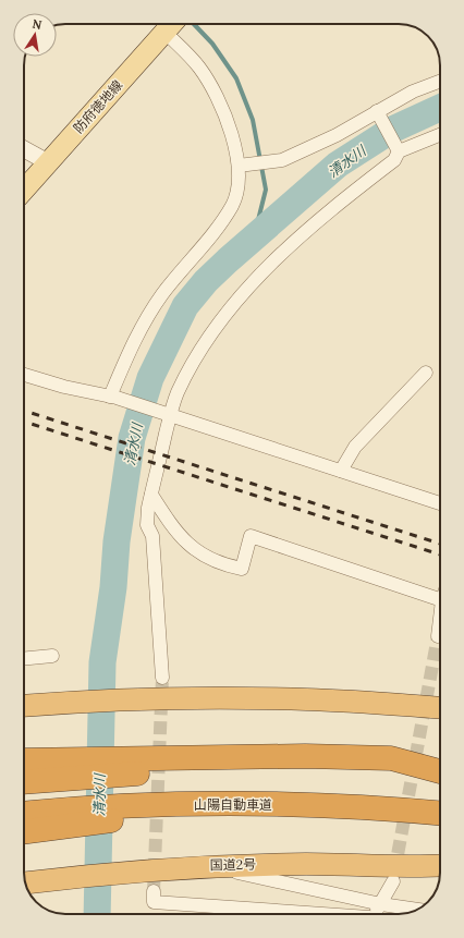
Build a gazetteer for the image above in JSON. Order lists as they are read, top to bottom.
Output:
{
  "streets": {
    "highway": ["国道2号"],
    "main road": ["防府徳地線"]
  },
  "water": ["清水川"],
  "north": "top"
}
